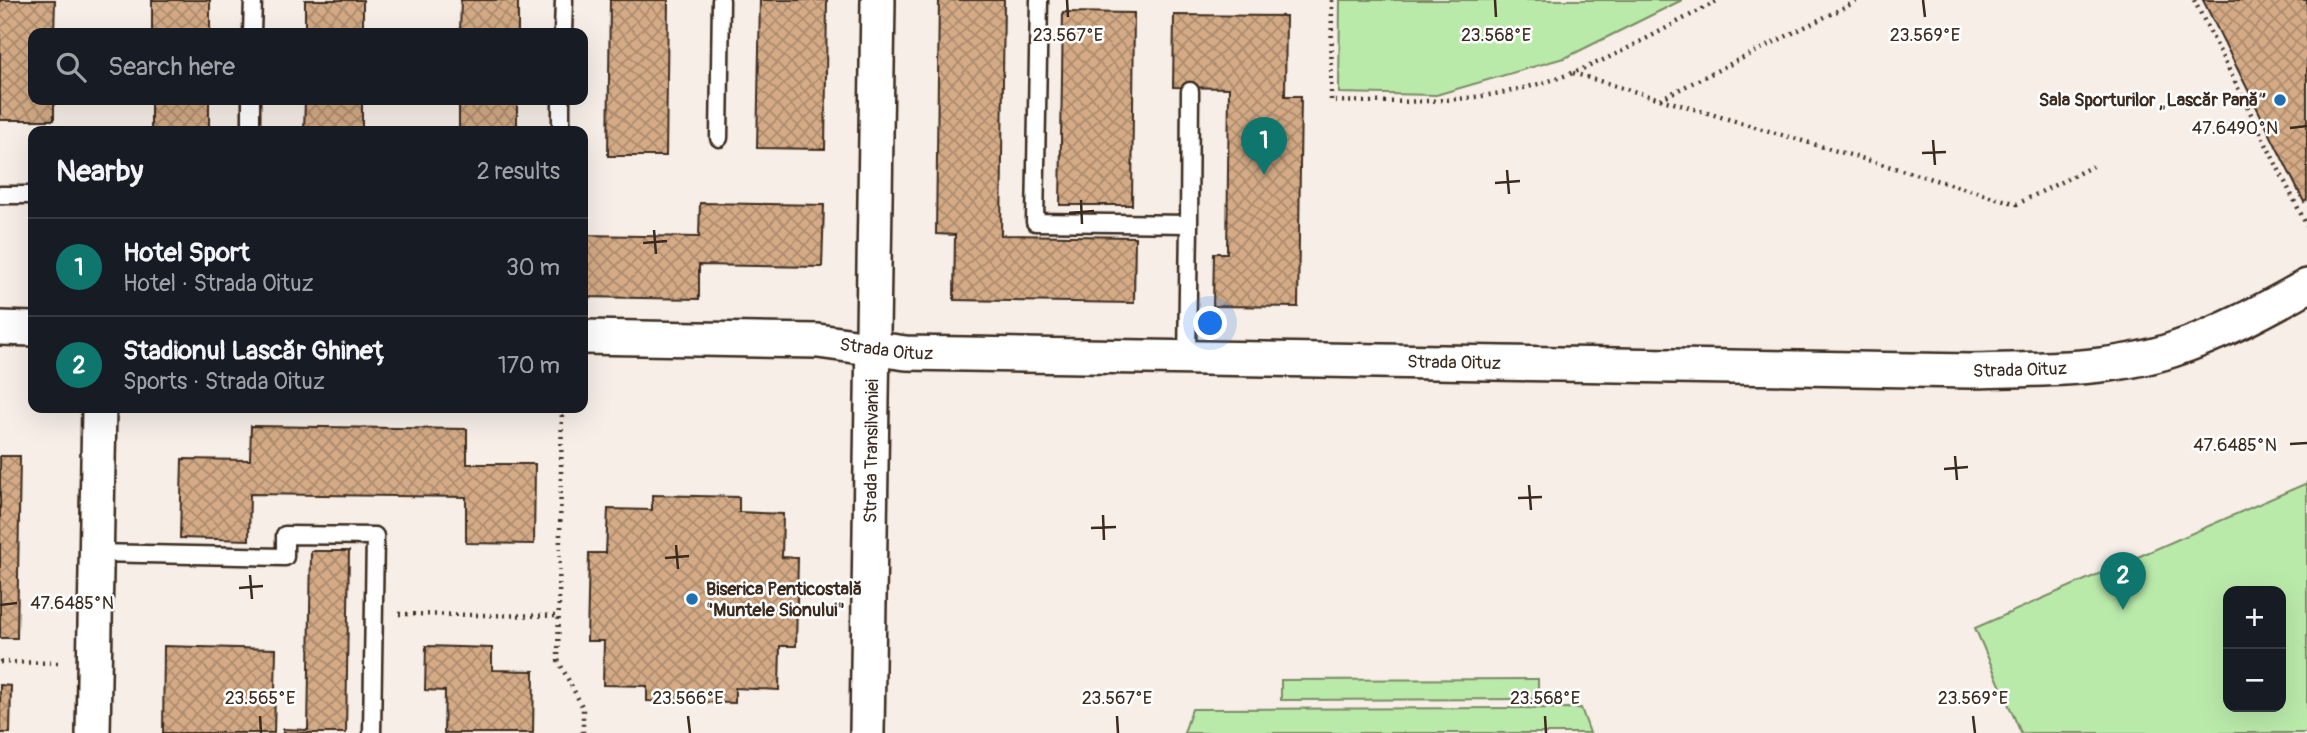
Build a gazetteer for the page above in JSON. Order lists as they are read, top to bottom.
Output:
{
  "streets": {
    "street": ["Strada Oituz", "Strada Transilvaniei"]
  },
  "crossings": [
    ["Strada Oituz", "Strada Transilvaniei"]
  ],
  "places": ["Sala Sporturilor „Lascăr Pană”", "Biserica Penticostală \"Muntele Sionului\""],
  "page": {
    "search": "Search here",
    "pins": ["1", "2"],
    "heading": ["Nearby", "2 results"],
    "list": [
      {
        "mark": "1",
        "name": "Hotel Sport",
        "note": "Hotel · Strada Oituz",
        "value": "30 m"
      },
      {
        "mark": "2",
        "name": "Stadionul Lascăr Ghineț",
        "note": "Sports · Strada Oituz",
        "value": "170 m"
      }
    ],
    "map_buttons": ["+", "−"]
  },
  "coordinates": [
    "23.567°E",
    "23.568°E",
    "23.569°E",
    "47.6490°N",
    "47.6485°N",
    "23.565°E",
    "23.566°E"
  ]
}
